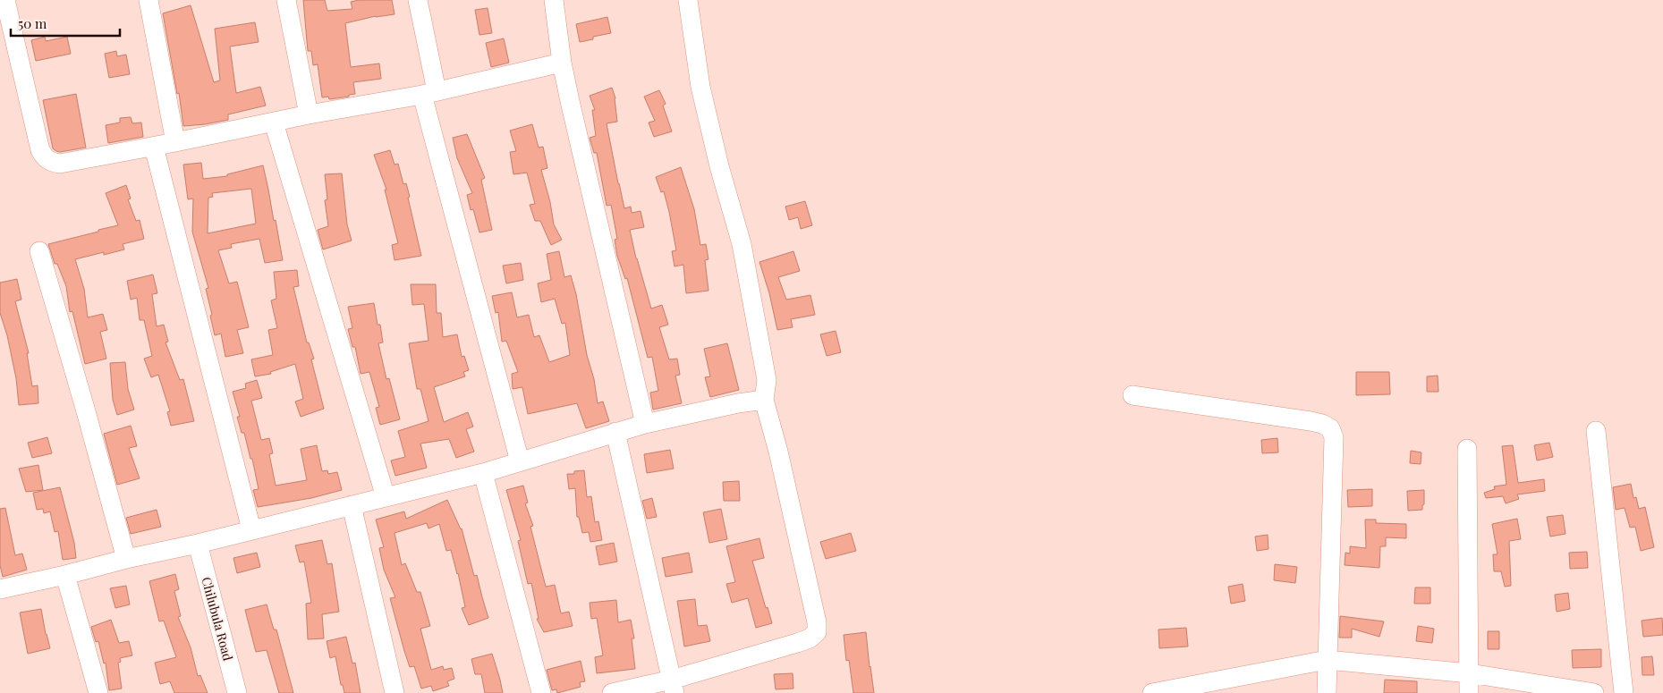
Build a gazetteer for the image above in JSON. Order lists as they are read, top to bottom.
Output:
{
  "streets": {
    "street": ["Chilubula Road"]
  },
  "scale_bar": "50 m"
}
